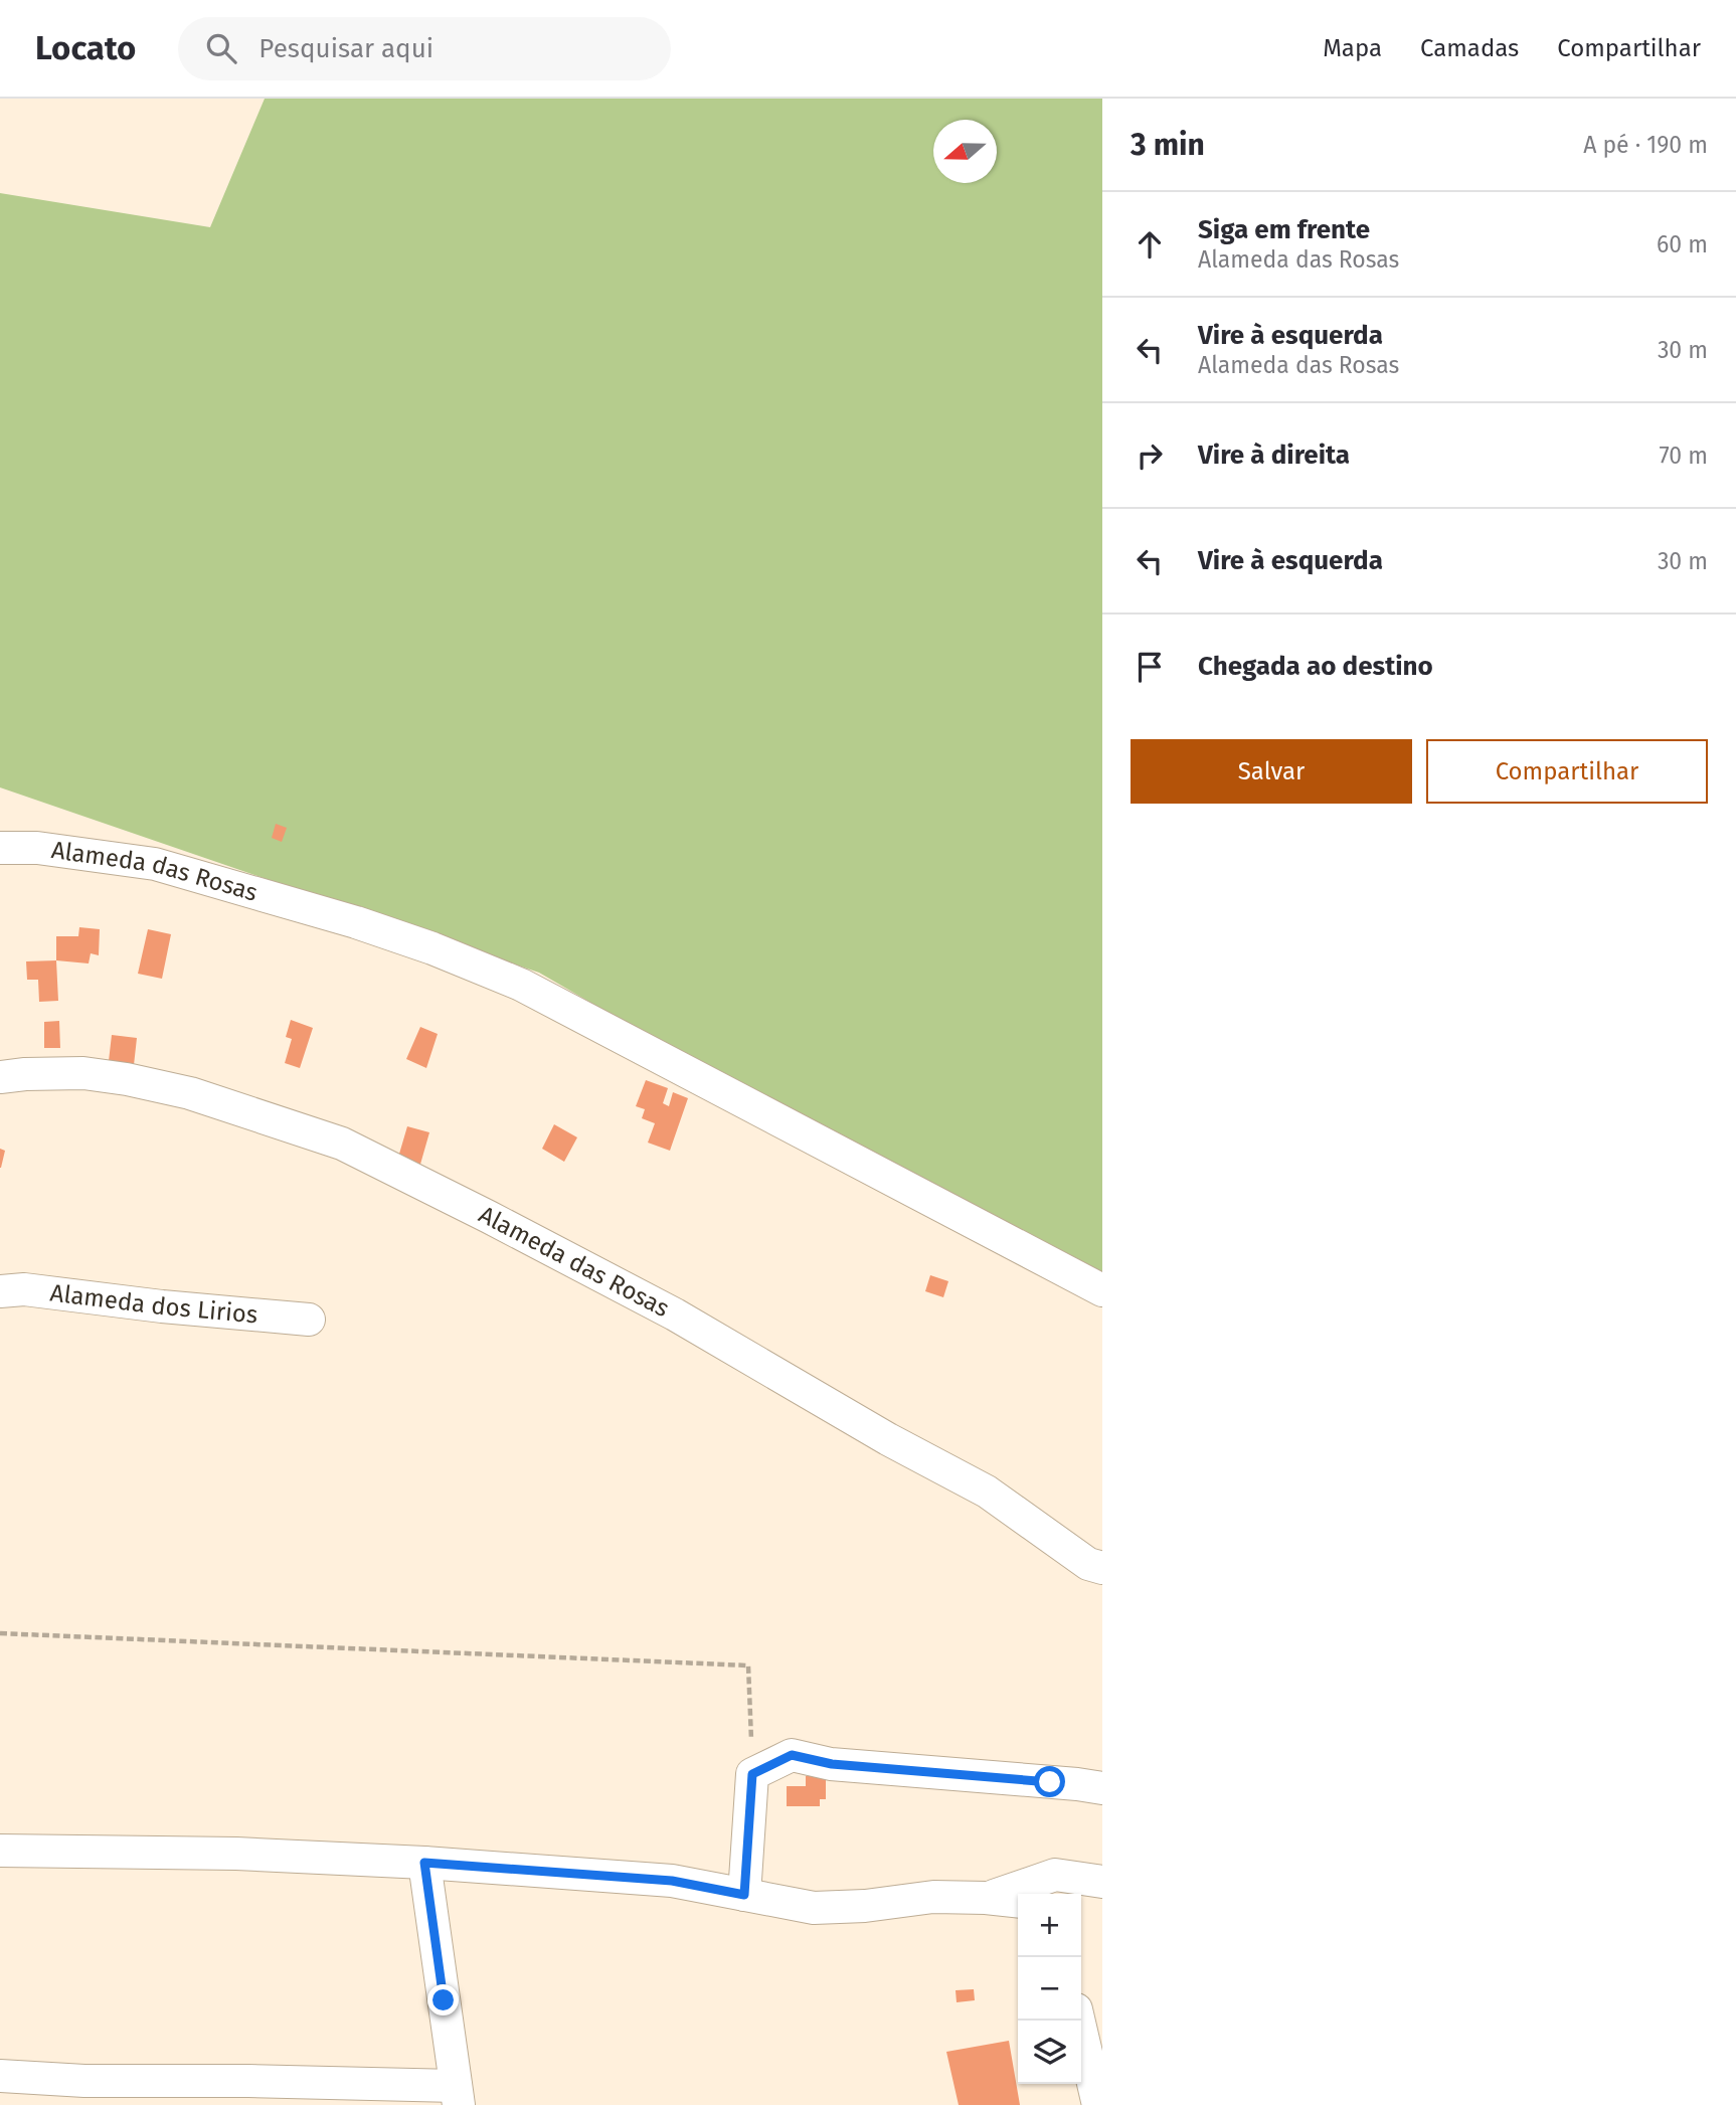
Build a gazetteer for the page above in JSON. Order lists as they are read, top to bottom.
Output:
{
  "streets": {
    "street": ["Alameda das Rosas", "Alameda dos Lirios"]
  },
  "north": "left",
  "page": {
    "header": "Locato",
    "search": "Pesquisar aqui",
    "nav": ["Mapa", "Camadas", "Compartilhar"],
    "heading": ["3 min", "A pé · 190 m"],
    "list": [
      ["Siga em frente", "Alameda das Rosas", "60 m"],
      ["Vire à esquerda", "Alameda das Rosas", "30 m"],
      ["Vire à direita", "70 m"],
      ["Vire à esquerda", "30 m"],
      "Chegada ao destino"
    ],
    "buttons": ["Salvar", "Compartilhar"],
    "map_buttons": ["+", "−"]
  }
}
